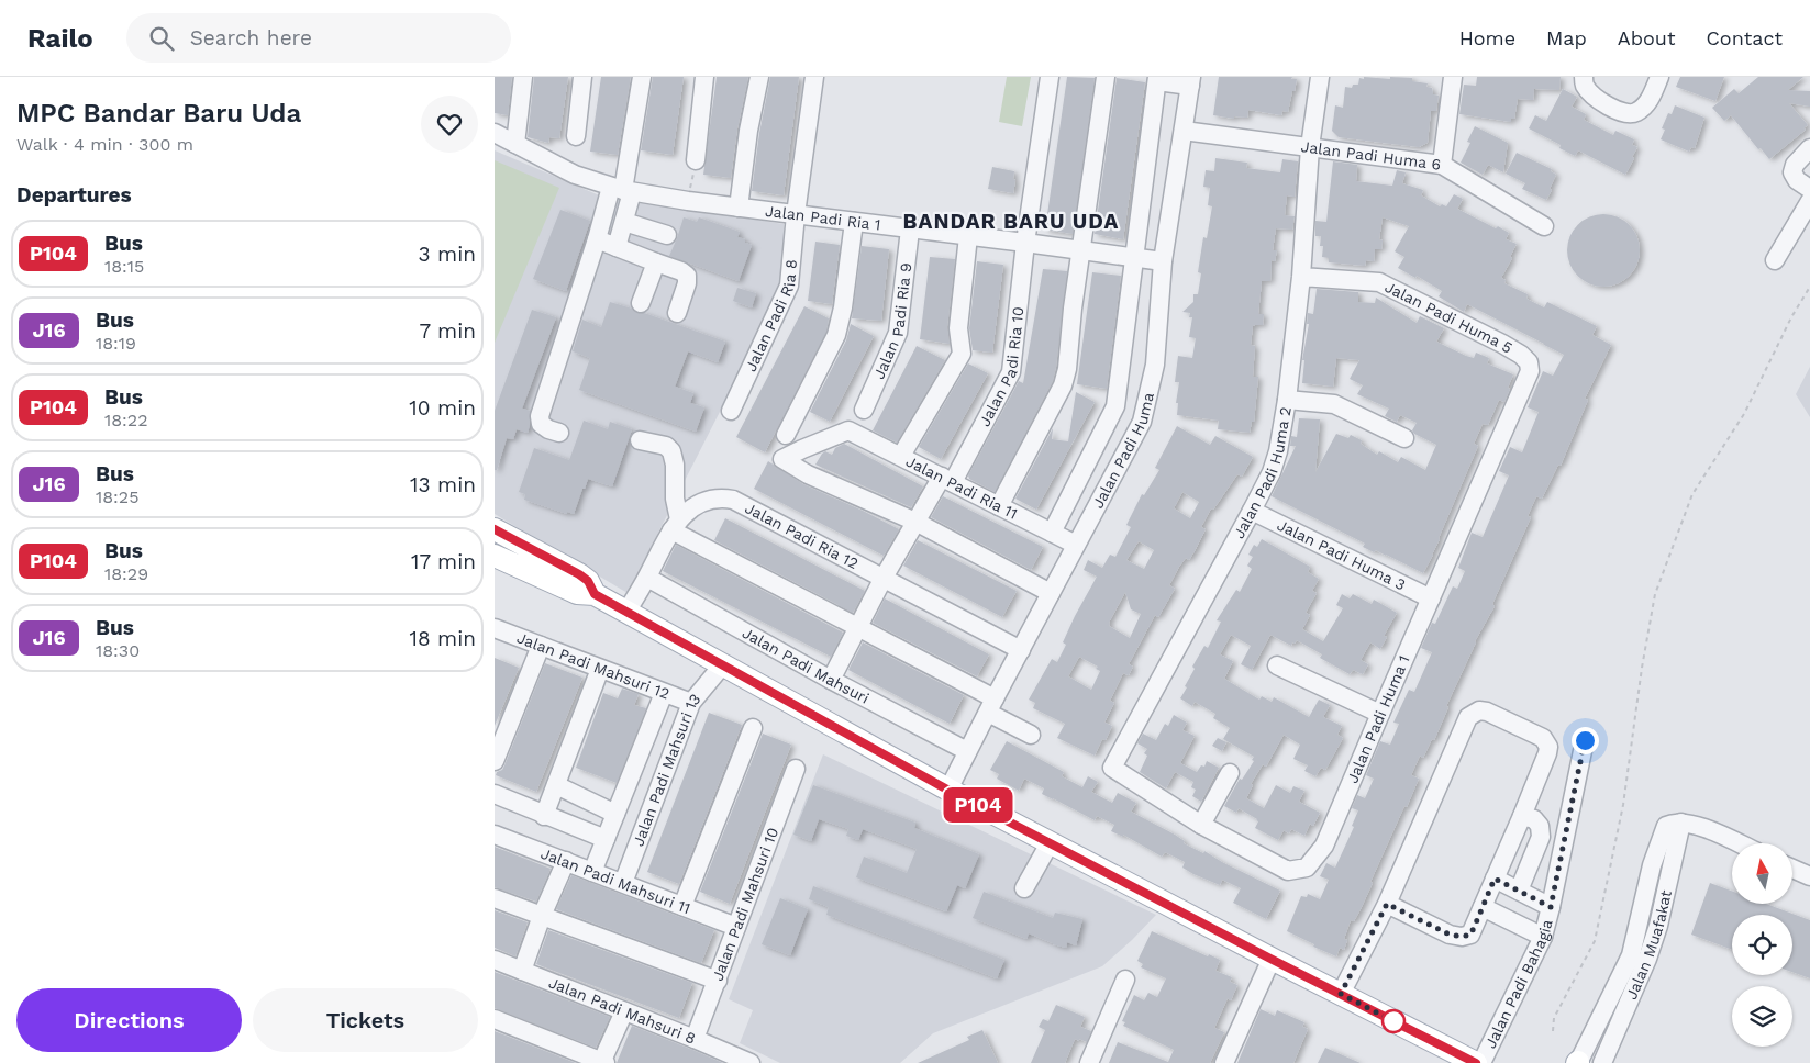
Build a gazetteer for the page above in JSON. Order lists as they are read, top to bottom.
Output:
{
  "streets": {
    "street": [
      "Jalan Padi Huma 6",
      "Jalan Padi Ria 1",
      "Jalan Padi Ria 8",
      "Jalan Padi Huma 5",
      "Jalan Padi Ria 9",
      "Jalan Padi Ria 10",
      "Jalan Padi Huma",
      "Jalan Padi Huma 2",
      "Jalan Padi Ria 11",
      "Jalan Padi Ria 12",
      "Jalan Padi Huma 3",
      "Jalan Padi Mahsuri 12",
      "Jalan Padi Mahsuri",
      "Jalan Padi Huma 1",
      "Jalan Padi Mahsuri 13",
      "Jalan Padi Mahsuri 11",
      "Jalan Padi Mahsuri 10",
      "Jalan Muafakat",
      "Jalan Padi Bahagia",
      "Jalan Padi Mahsuri 8"
    ]
  },
  "crossings": [
    ["Jalan Padi Huma 6", "Jalan Padi Huma"],
    ["Jalan Padi Huma 6", "Jalan Padi Huma 2"],
    ["Jalan Padi Ria 1", "Jalan Padi Ria 8"],
    ["Jalan Padi Ria 1", "Jalan Padi Ria 9"],
    ["Jalan Padi Ria 1", "Jalan Padi Ria 10"],
    ["Jalan Padi Ria 1", "Jalan Padi Huma"],
    ["Jalan Padi Huma 5", "Jalan Padi Huma 2"],
    ["Jalan Padi Huma 5", "Jalan Padi Huma 1"],
    ["Jalan Padi Ria 10", "Jalan Padi Ria 11"],
    ["Jalan Padi Ria 10", "Jalan Padi Ria 12"],
    ["Jalan Padi Ria 10", "Jalan Padi Mahsuri"],
    ["Jalan Padi Huma", "Jalan Padi Ria 11"],
    ["Jalan Padi Huma", "Jalan Padi Ria 12"],
    ["Jalan Padi Huma", "Jalan Padi Mahsuri"],
    ["Jalan Padi Huma 2", "Jalan Padi Huma 3"],
    ["Jalan Padi Huma 2", "Jalan Padi Huma 1"],
    ["Jalan Padi Ria 12", "Jalan Padi Mahsuri"],
    ["Jalan Padi Huma 3", "Jalan Padi Huma 1"],
    ["Jalan Padi Mahsuri 12", "Jalan Padi Mahsuri 13"],
    ["Jalan Padi Mahsuri 13", "Jalan Padi Mahsuri 11"],
    ["Jalan Padi Mahsuri 11", "Jalan Padi Mahsuri 10"],
    ["Jalan Padi Mahsuri 10", "Jalan Padi Mahsuri 8"]
  ],
  "districts": ["BANDAR BARU UDA"],
  "lines": ["bus line P104"],
  "north": "top",
  "page": {
    "header": "Railo",
    "search": "Search here",
    "nav": [
      "Home",
      "Map",
      "About",
      "Contact"
    ],
    "heading": [
      ["MPC Bandar Baru Uda", "Walk · 4 min · 300 m"],
      "Departures"
    ],
    "on_map": "P104",
    "list": [
      {
        "mark": "P104",
        "name": "Bus",
        "note": "18:15",
        "value": "3 min"
      },
      {
        "mark": "J16",
        "name": "Bus",
        "note": "18:19",
        "value": "7 min"
      },
      {
        "mark": "P104",
        "name": "Bus",
        "note": "18:22",
        "value": "10 min"
      },
      {
        "mark": "J16",
        "name": "Bus",
        "note": "18:25",
        "value": "13 min"
      },
      {
        "mark": "P104",
        "name": "Bus",
        "note": "18:29",
        "value": "17 min"
      },
      {
        "mark": "J16",
        "name": "Bus",
        "note": "18:30",
        "value": "18 min"
      }
    ],
    "buttons": ["Directions", "Tickets"]
  }
}
